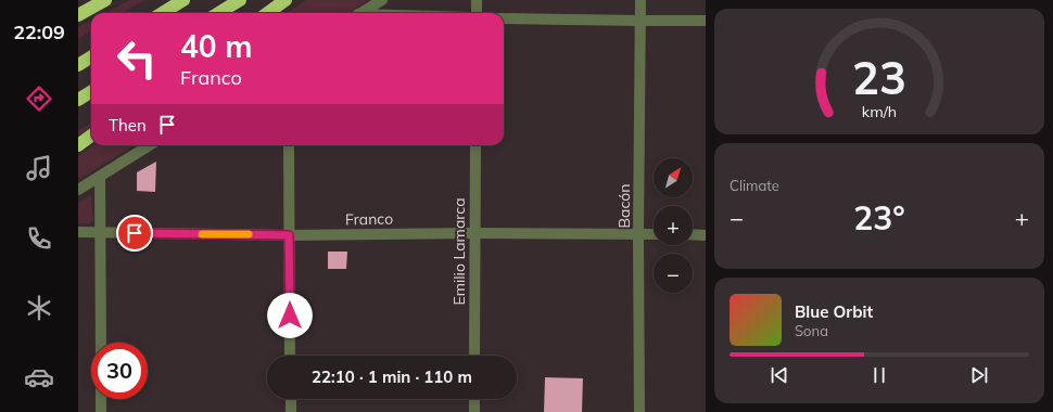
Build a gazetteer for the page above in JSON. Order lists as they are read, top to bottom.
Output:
{
  "streets": {
    "street": ["Bacón", "Franco", "Emilio Lamarca"]
  },
  "crossings": [
    ["Bacón", "Franco"],
    ["Franco", "Emilio Lamarca"]
  ],
  "north": "top right",
  "page": {
    "tabs": "22:09",
    "turn": ["40 m", "Franco"],
    "then": "Then",
    "tile": "Climate",
    "map_buttons": ["+", "−"],
    "heat": ["−", "23°", "+"],
    "song": ["Blue Orbit", "Sona"],
    "limit": "30",
    "trip": "22:10 · 1 min · 110 m",
    "gauge": ["23", "km/h"]
  }
}
